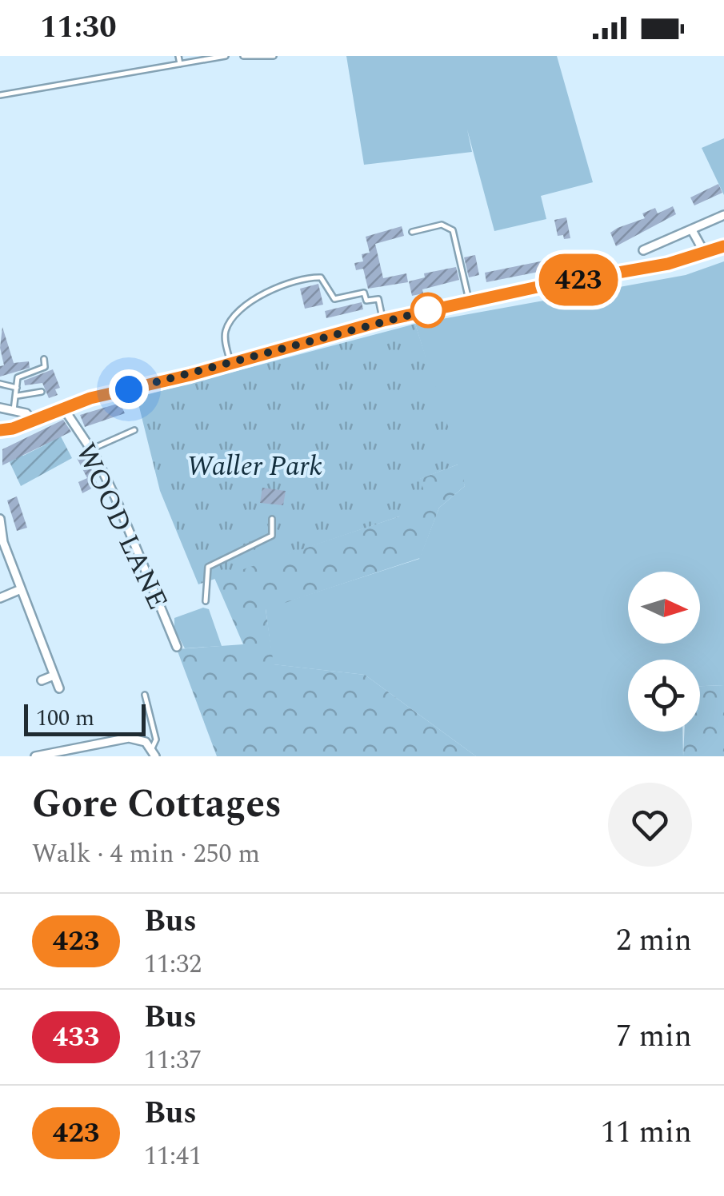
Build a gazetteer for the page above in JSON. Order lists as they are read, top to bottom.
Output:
{
  "streets": {
    "street": ["WOOD LANE"]
  },
  "parks": ["Waller Park"],
  "lines": ["bus line 423"],
  "scale_bar": "100 m",
  "north": "right",
  "page": {
    "status": "11:30",
    "on_map": "423",
    "scale": "100 m",
    "heading": ["Gore Cottages", "Walk · 4 min · 250 m"],
    "list": [
      {
        "mark": "423",
        "name": "Bus",
        "note": "11:32",
        "value": "2 min"
      },
      {
        "mark": "433",
        "name": "Bus",
        "note": "11:37",
        "value": "7 min"
      },
      {
        "mark": "423",
        "name": "Bus",
        "note": "11:41",
        "value": "11 min"
      }
    ]
  }
}
